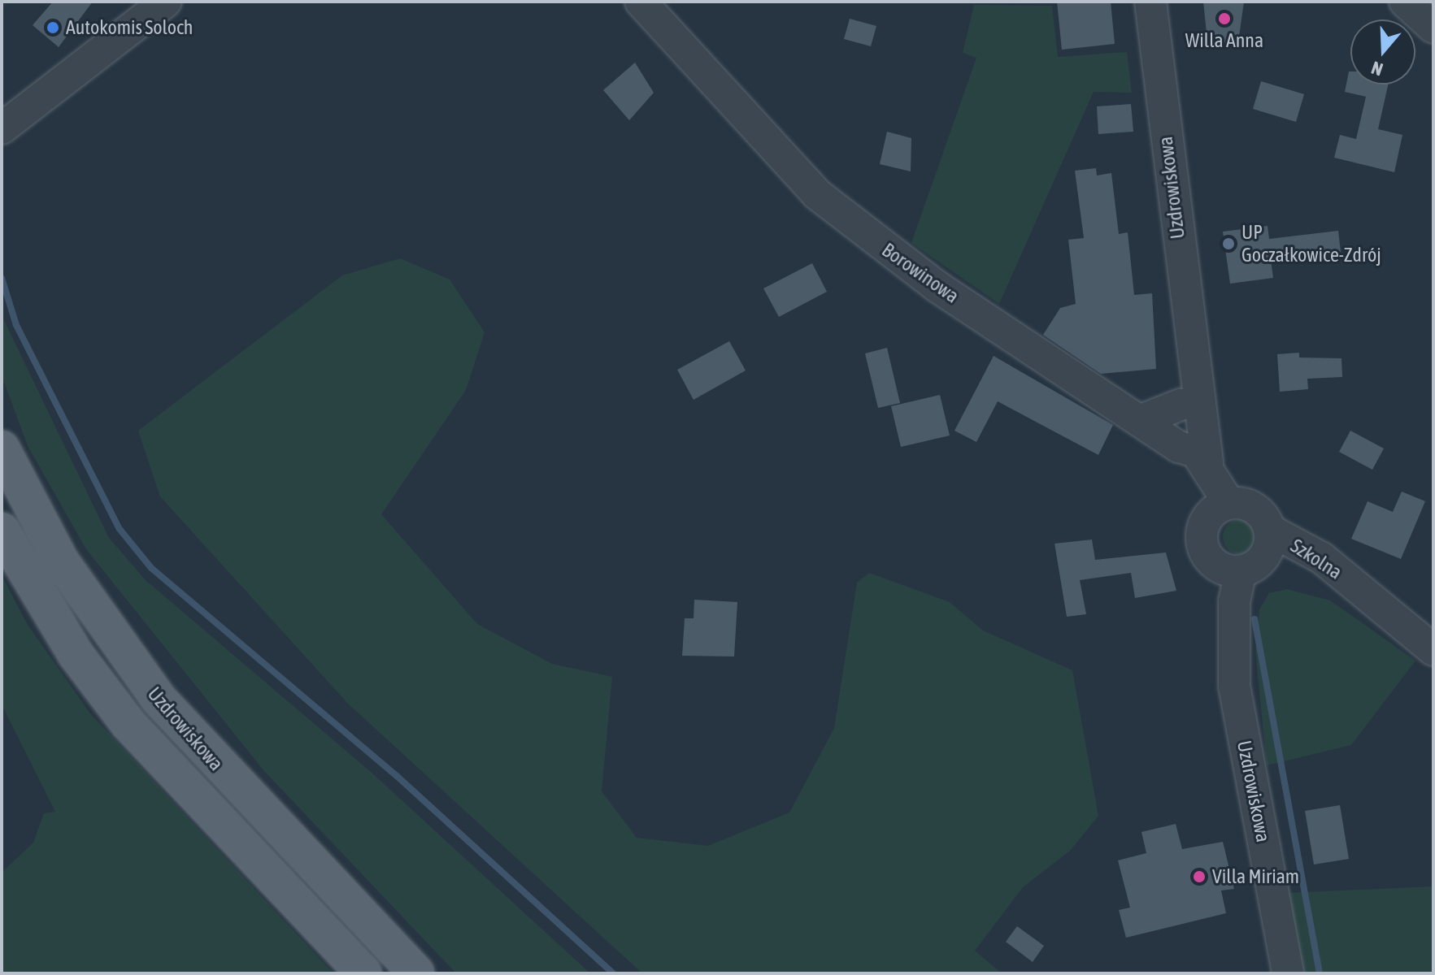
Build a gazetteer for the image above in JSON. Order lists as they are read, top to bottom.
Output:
{
  "streets": {
    "main road": ["Uzdrowiskowa"],
    "street": ["Borowinowa", "Szkolna"]
  },
  "crossings": [
    ["Uzdrowiskowa", "Borowinowa"]
  ],
  "places": [
    "Willa Anna",
    "Autokomis Soloch",
    "UP Goczałkowice-Zdrój",
    "Villa Miriam"
  ],
  "north": "bottom"
}
